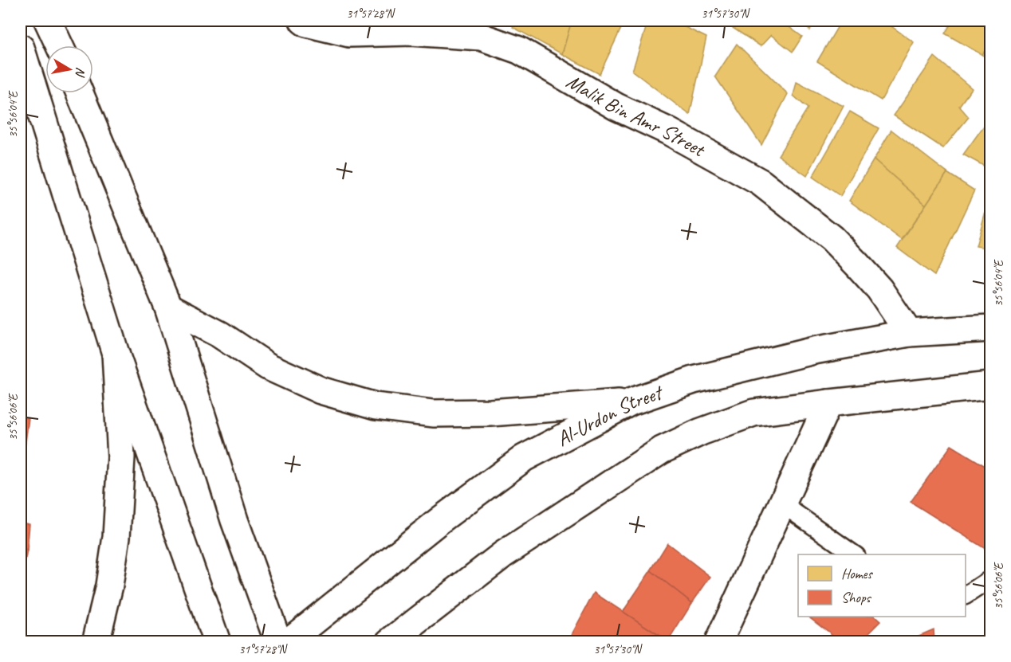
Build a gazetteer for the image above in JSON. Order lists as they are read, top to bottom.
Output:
{
  "streets": {
    "main road": ["Malik Bin Amr Street", "Al-Urdon Street"]
  },
  "crossings": [
    ["Malik Bin Amr Street", "Al-Urdon Street"]
  ],
  "legend": ["Homes", "Shops"],
  "north": "right",
  "coordinates": [
    "31°57'28\"N",
    "31°57'30\"N",
    "35°56'04\"E",
    "35°56'06\"E"
  ]
}
